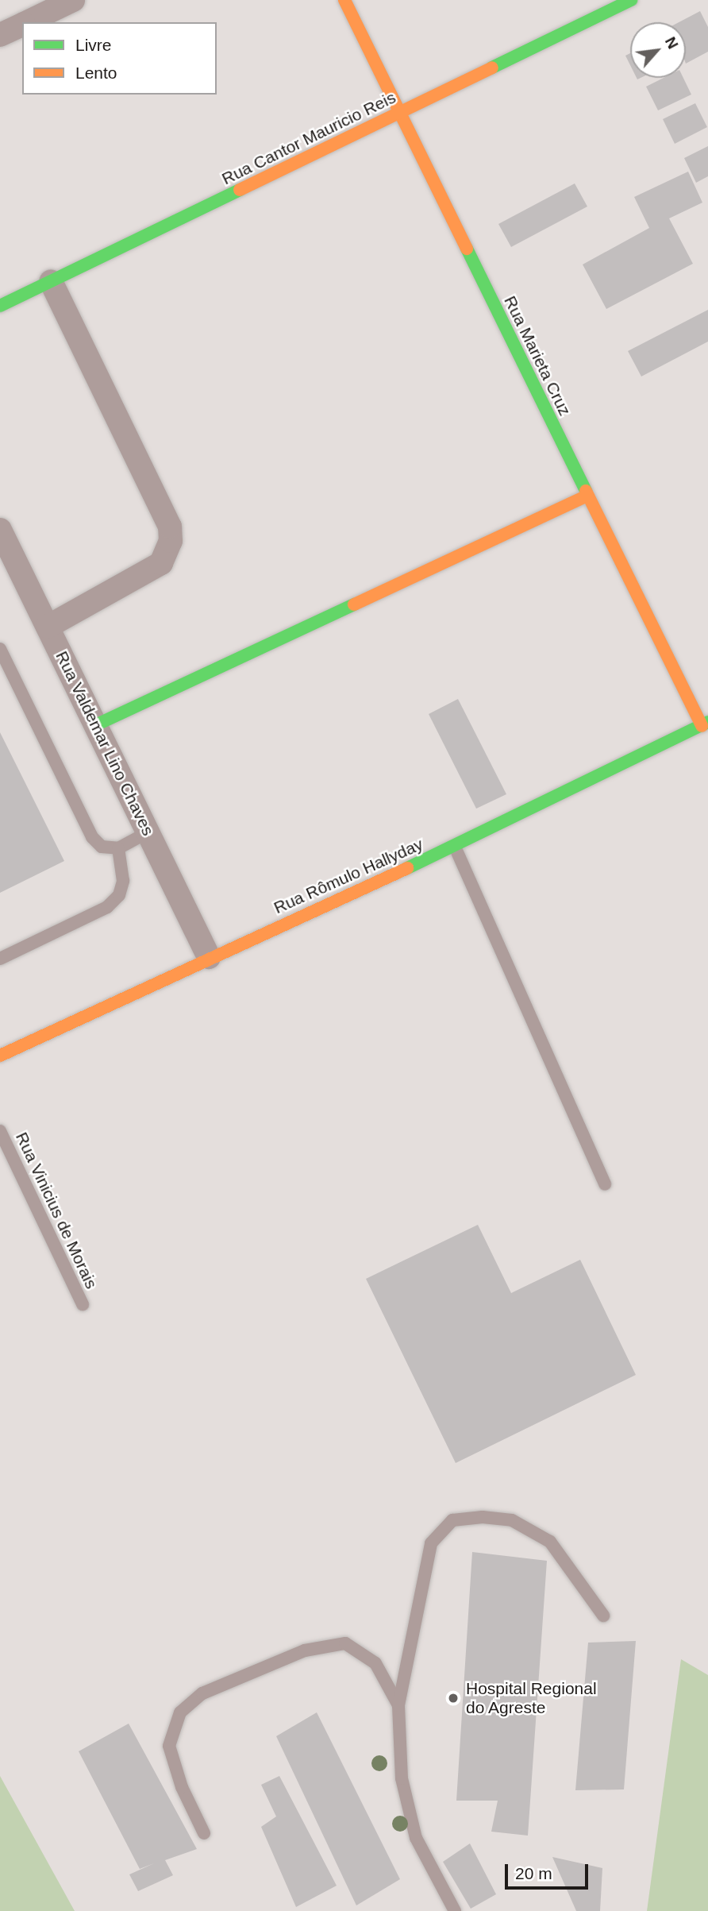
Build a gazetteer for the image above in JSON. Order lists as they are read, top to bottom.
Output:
{
  "streets": {
    "street": [
      "Rua Cantor Mauricio Reis",
      "Rua Marieta Cruz",
      "Rua Valdemar Lino Chaves",
      "Rua Rômulo Hallyday"
    ],
    "lane": ["Rua Vinicius de Morais"]
  },
  "crossings": [
    ["Rua Cantor Mauricio Reis", "Rua Marieta Cruz"],
    ["Rua Marieta Cruz", "Rua Rômulo Hallyday"],
    ["Rua Valdemar Lino Chaves", "Rua Rômulo Hallyday"]
  ],
  "places": ["Hospital Regional do Agreste"],
  "legend": ["Livre", "Lento"],
  "scale_bar": "20 m",
  "north": "top right"
}
